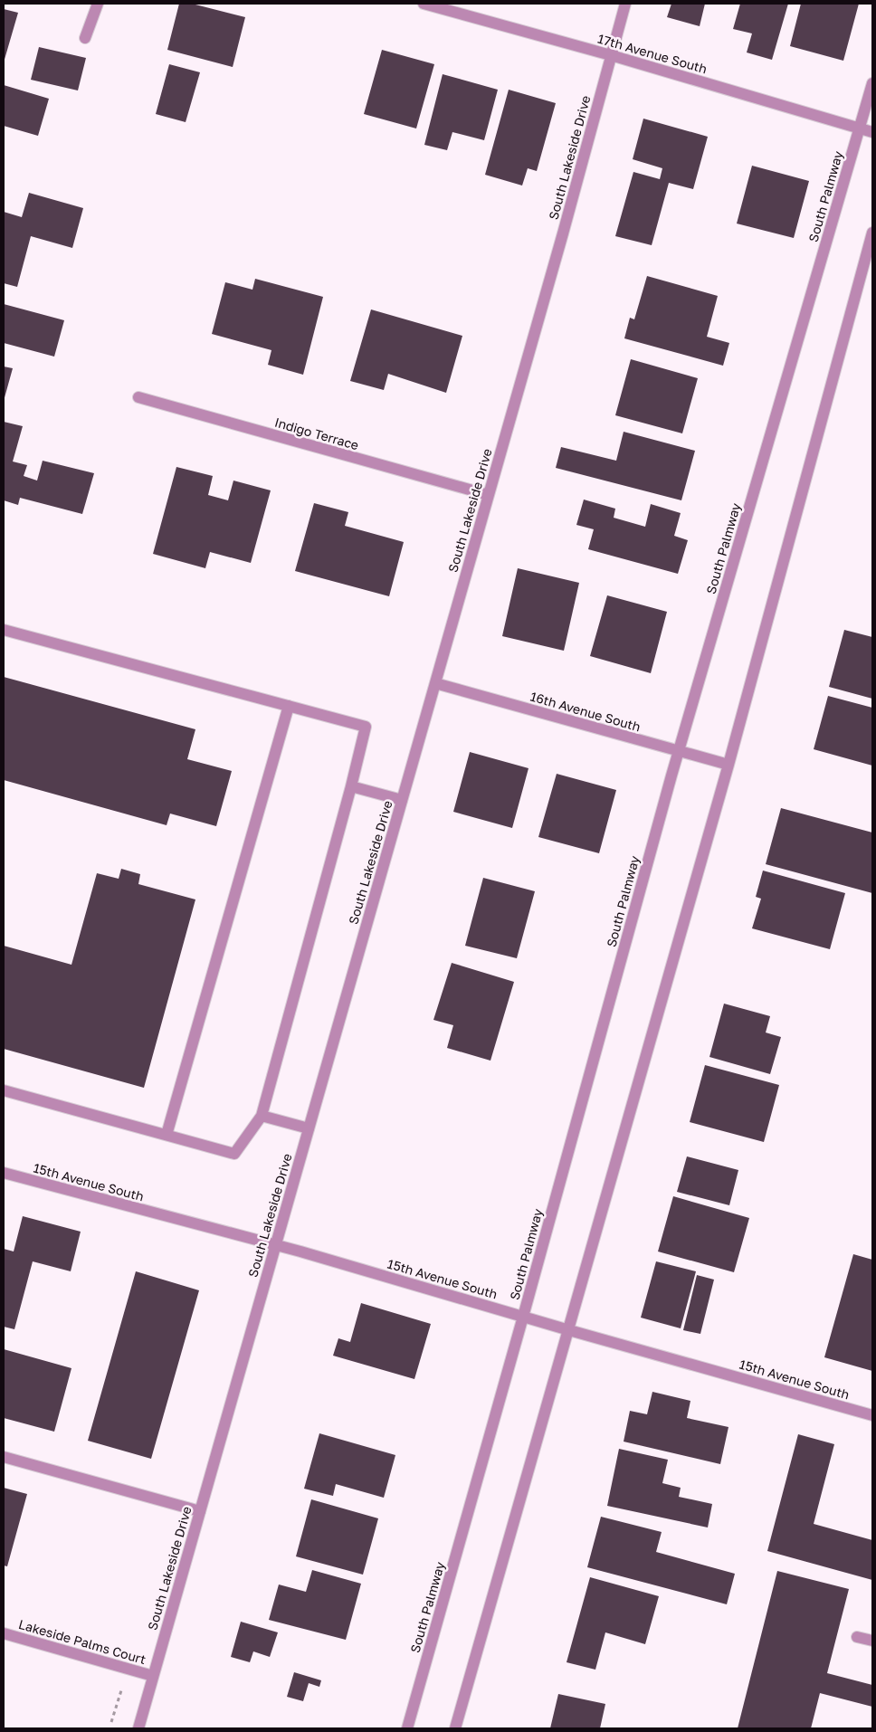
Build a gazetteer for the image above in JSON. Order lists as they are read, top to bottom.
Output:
{
  "streets": {
    "street": [
      "17th Avenue South",
      "South Lakeside Drive",
      "South Palmway",
      "Indigo Terrace",
      "16th Avenue South",
      "15th Avenue South",
      "Lakeside Palms Court"
    ]
  },
  "crossings": [
    ["17th Avenue South", "South Lakeside Drive"],
    ["17th Avenue South", "South Palmway"],
    ["South Lakeside Drive", "Indigo Terrace"],
    ["South Lakeside Drive", "16th Avenue South"],
    ["South Lakeside Drive", "15th Avenue South"],
    ["South Lakeside Drive", "Lakeside Palms Court"],
    ["South Palmway", "16th Avenue South"],
    ["South Palmway", "15th Avenue South"]
  ]
}
